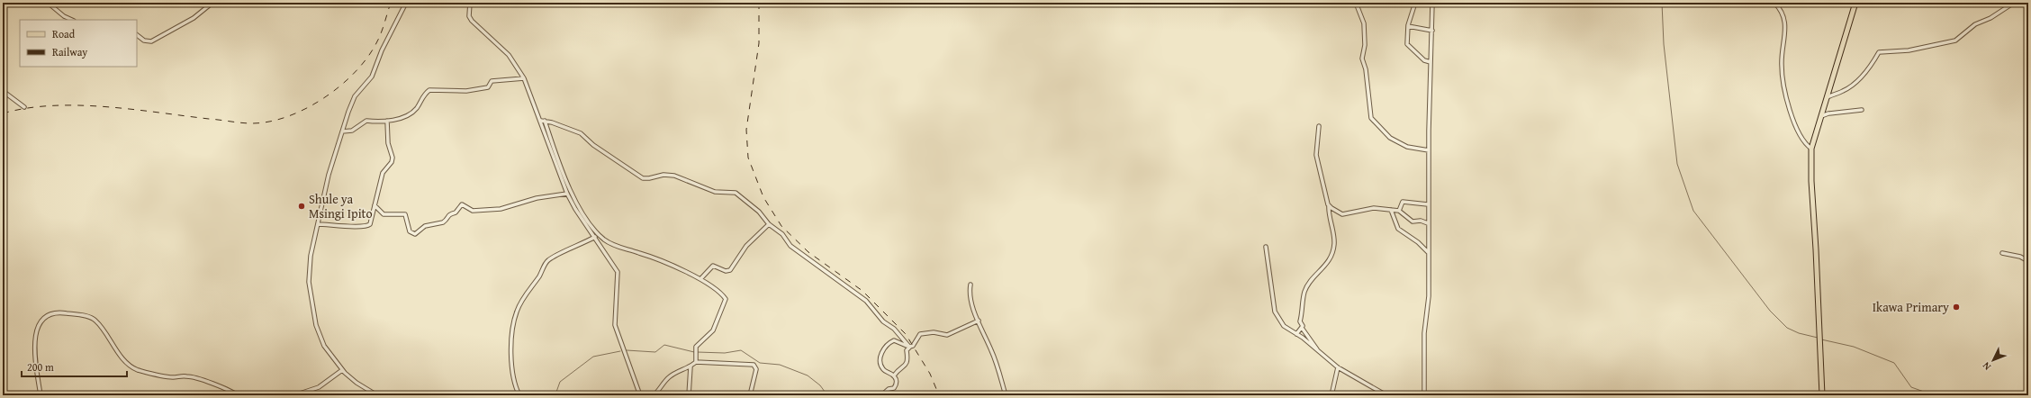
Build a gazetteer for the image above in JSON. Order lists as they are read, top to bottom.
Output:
{
  "places": ["Shule ya Msingi Ipito", "Ikawa Primary"],
  "legend": ["Road", "Railway"],
  "scale_bar": "200 m",
  "north": "bottom left"
}
